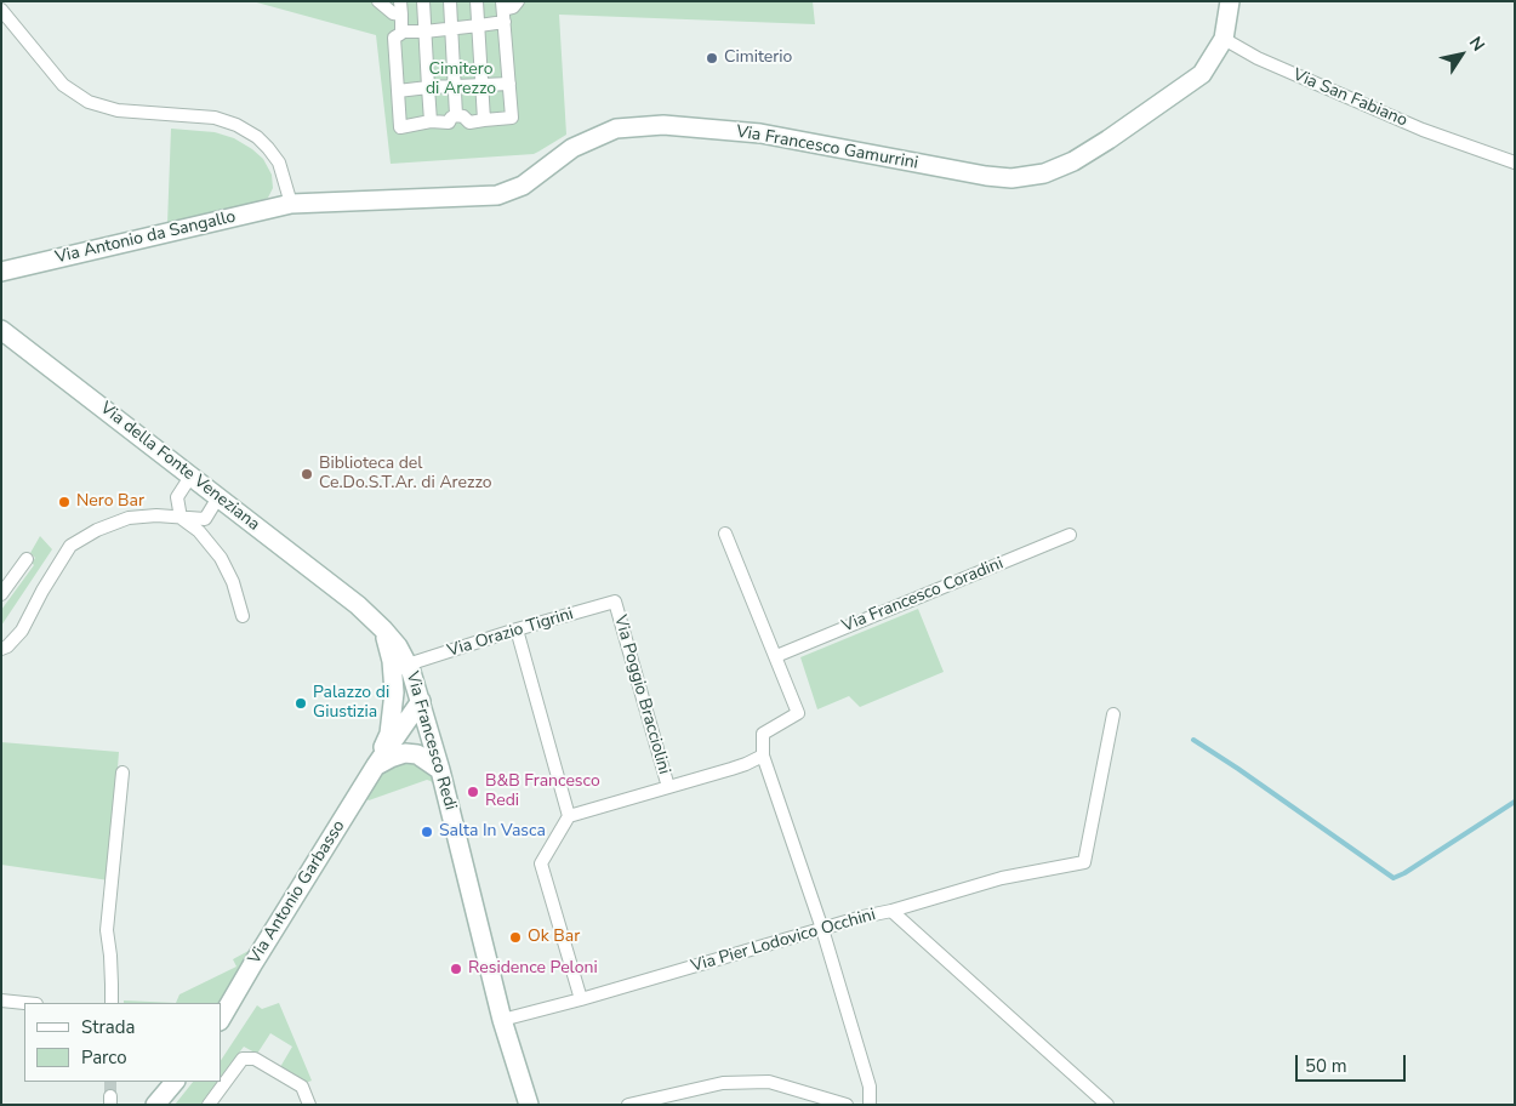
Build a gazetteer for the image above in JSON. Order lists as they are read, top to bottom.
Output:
{
  "streets": {
    "street": [
      "Via San Fabiano",
      "Via Francesco Gamurrini",
      "Via Antonio da Sangallo",
      "Via della Fonte Veneziana",
      "Via Francesco Coradini",
      "Via Orazio Tigrini",
      "Via Poggio Bracciolini",
      "Via Francesco Redi",
      "Via Antonio Garbasso",
      "Via Pier Lodovico Occhini"
    ]
  },
  "crossings": [
    ["Via San Fabiano", "Via Francesco Gamurrini"],
    ["Via Francesco Gamurrini", "Via Antonio da Sangallo"],
    ["Via della Fonte Veneziana", "Via Francesco Redi"],
    ["Via Orazio Tigrini", "Via Poggio Bracciolini"],
    ["Via Orazio Tigrini", "Via Francesco Redi"],
    ["Via Francesco Redi", "Via Antonio Garbasso"],
    ["Via Francesco Redi", "Via Pier Lodovico Occhini"]
  ],
  "parks": ["Cimitero di Arezzo"],
  "places": [
    "Cimiterio",
    "Biblioteca del Ce.Do.S.T.Ar. di Arezzo",
    "Nero Bar",
    "Palazzo di Giustizia",
    "B&B Francesco Redi",
    "Salta In Vasca",
    "Ok Bar",
    "Residence Peloni"
  ],
  "legend": ["Strada", "Parco"],
  "scale_bar": "50 m",
  "north": "top right"
}
